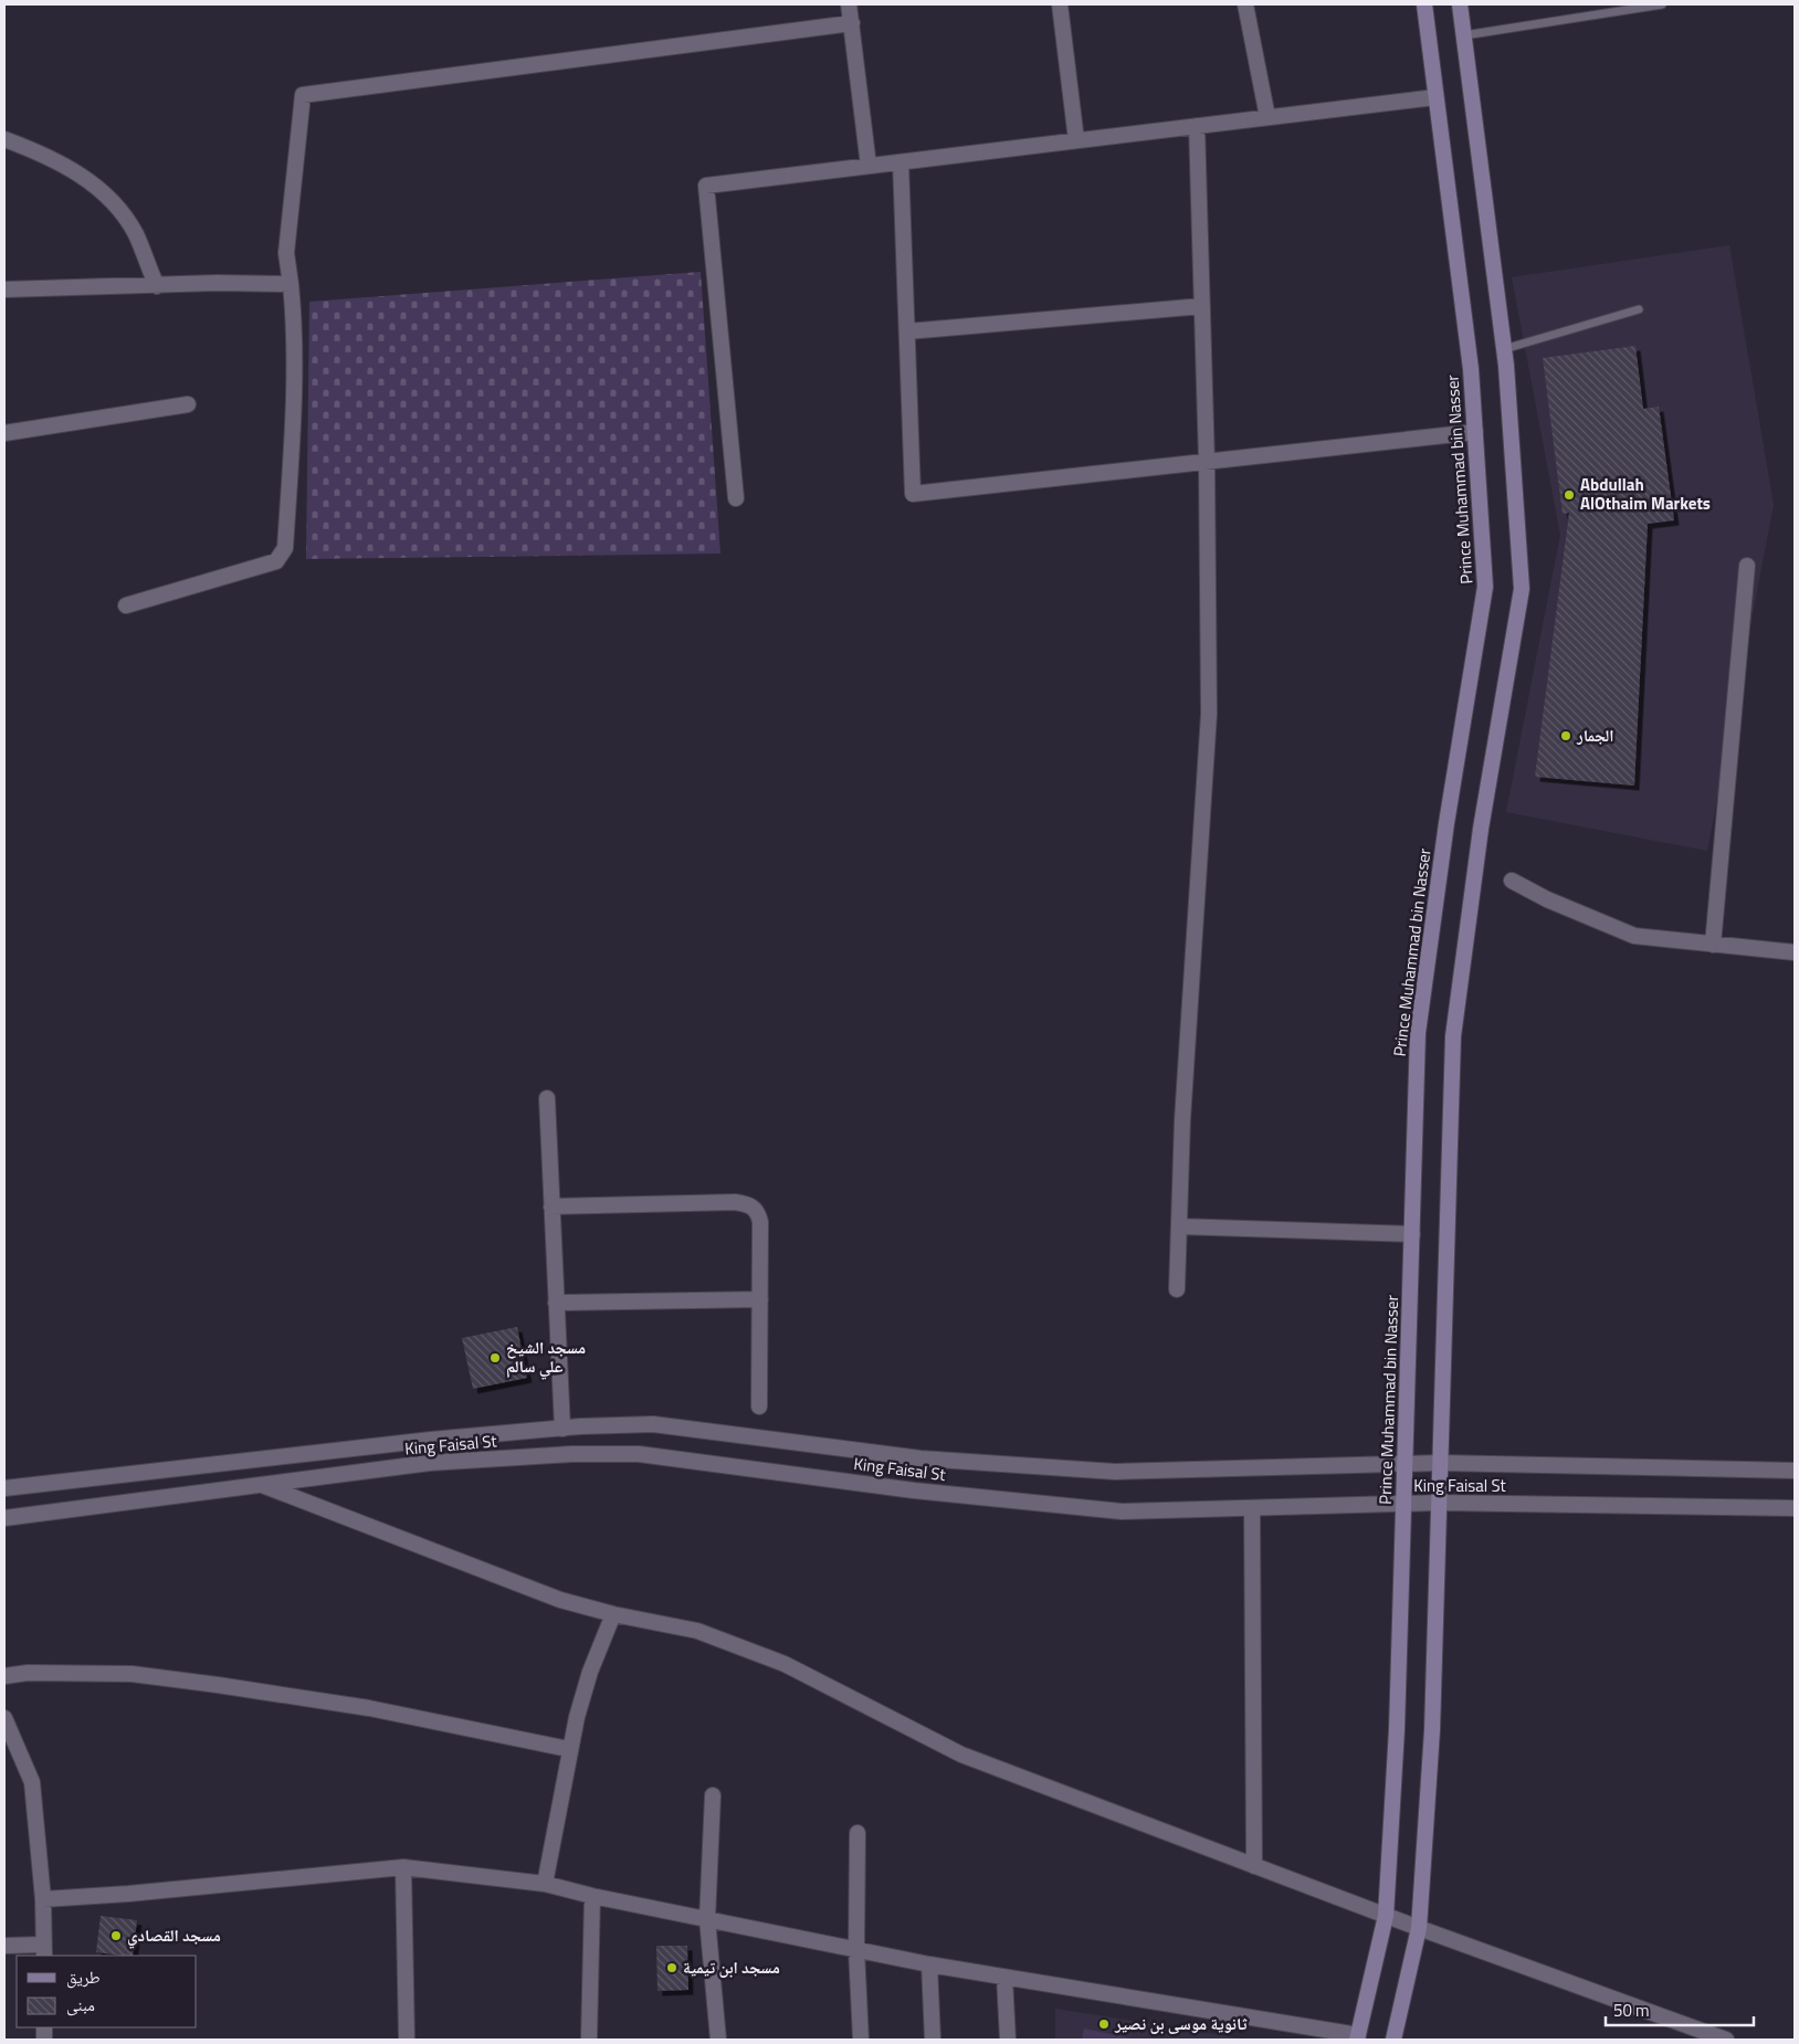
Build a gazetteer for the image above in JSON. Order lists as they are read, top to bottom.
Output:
{
  "streets": {
    "main road": ["Prince Muhammad bin Nasser"],
    "street": ["King Faisal St"]
  },
  "crossings": [
    ["Prince Muhammad bin Nasser", "King Faisal St"]
  ],
  "places": [
    "Abdullah AlOthaim Markets",
    "الجمار",
    "مسجد الشيخ علي سالم",
    "مسجد القصادي",
    "مسجد ابن تيمية",
    "ثانوية موسى بن نصير"
  ],
  "legend": ["طريق", "مبنى"],
  "scale_bar": "50 m"
}
